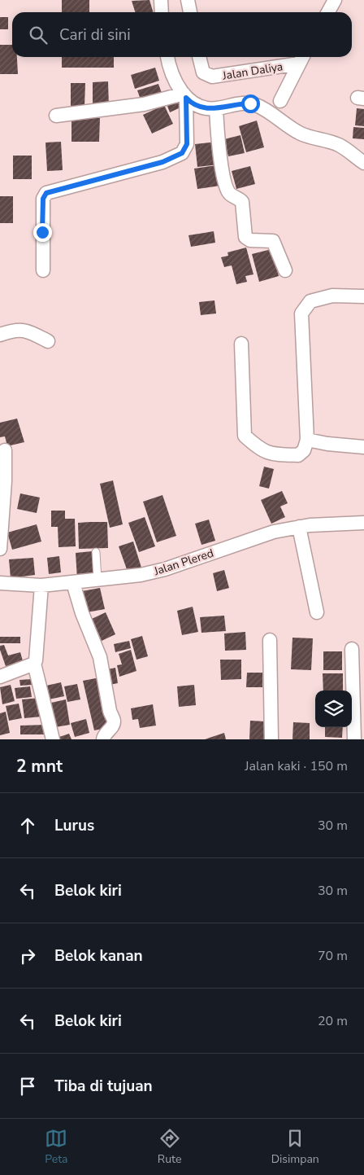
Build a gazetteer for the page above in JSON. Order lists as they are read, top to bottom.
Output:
{
  "streets": {
    "street": ["Jalan Daliya", "Jalan Plered"]
  },
  "page": {
    "search": "Cari di sini",
    "heading": ["2 mnt", "Jalan kaki · 150 m"],
    "list": [
      ["Lurus", "30 m"],
      ["Belok kiri", "30 m"],
      ["Belok kanan", "70 m"],
      ["Belok kiri", "20 m"],
      "Tiba di tujuan"
    ],
    "nav": ["Peta", "Rute", "Disimpan"]
  }
}
